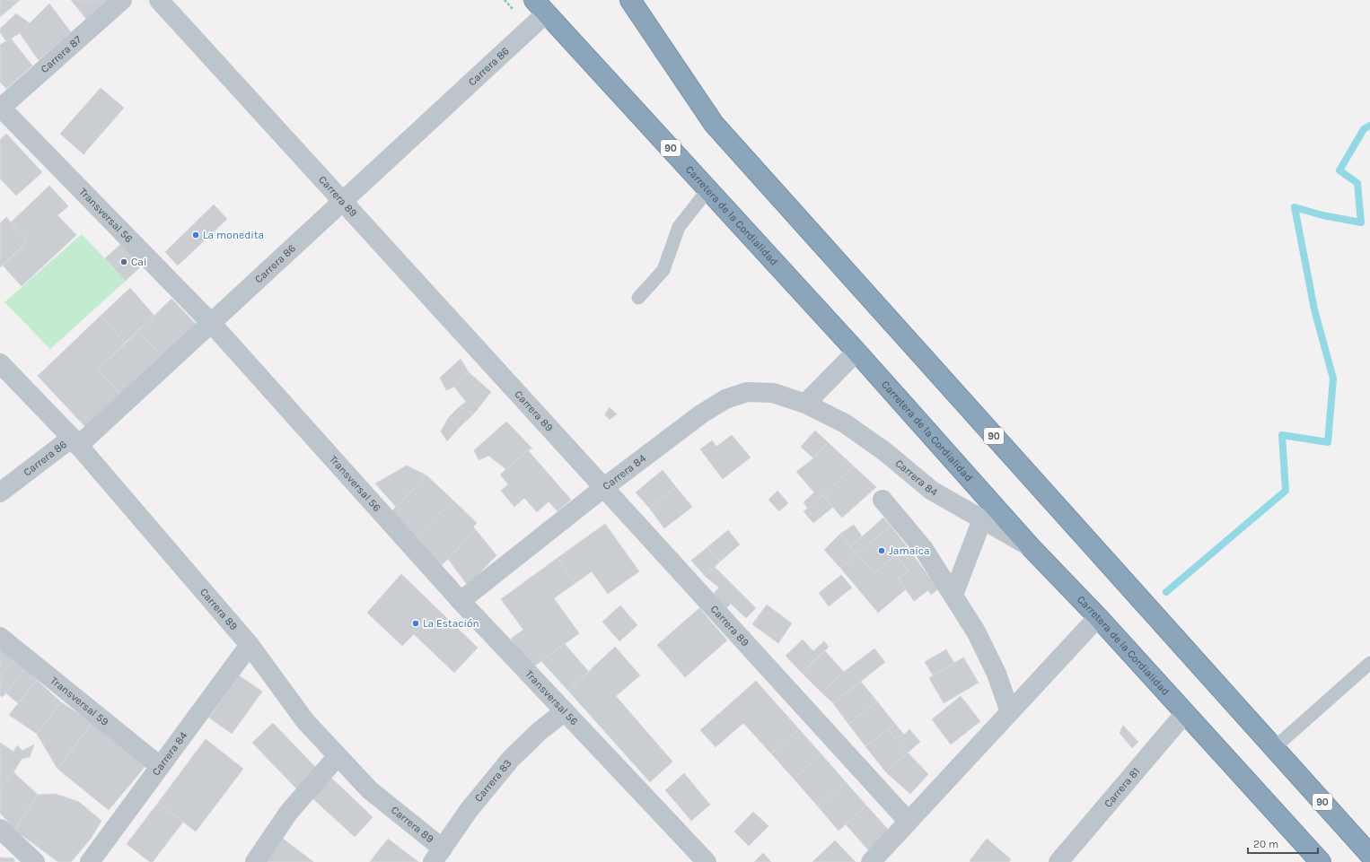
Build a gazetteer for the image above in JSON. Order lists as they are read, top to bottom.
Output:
{
  "streets": {
    "highway": ["90", "Carretera de la Cordialidad"],
    "street": [
      "Carrera 87",
      "Carrera 86",
      "Carrera 89",
      "Transversal 56",
      "Carrera 84",
      "Transversal 59",
      "Carrera 83",
      "Carrera 81"
    ]
  },
  "crossings": [
    ["Carrera 87", "Transversal 56"],
    ["Carrera 86", "Carrera 89"],
    ["Carrera 86", "Transversal 56"],
    ["Carrera 86", "Carretera de la Cordialidad"],
    ["Carrera 89", "Carrera 84"],
    ["Carrera 89", "Carrera 83"],
    ["Transversal 56", "Carrera 84"],
    ["Transversal 56", "Carrera 83"],
    ["Carretera de la Cordialidad", "Carrera 84"],
    ["Carretera de la Cordialidad", "Carrera 81"],
    ["Carrera 84", "Transversal 59"]
  ],
  "places": [
    "La monedita",
    "Cai",
    "Jamaica",
    "La Estación"
  ],
  "scale_bar": "20 m"
}
